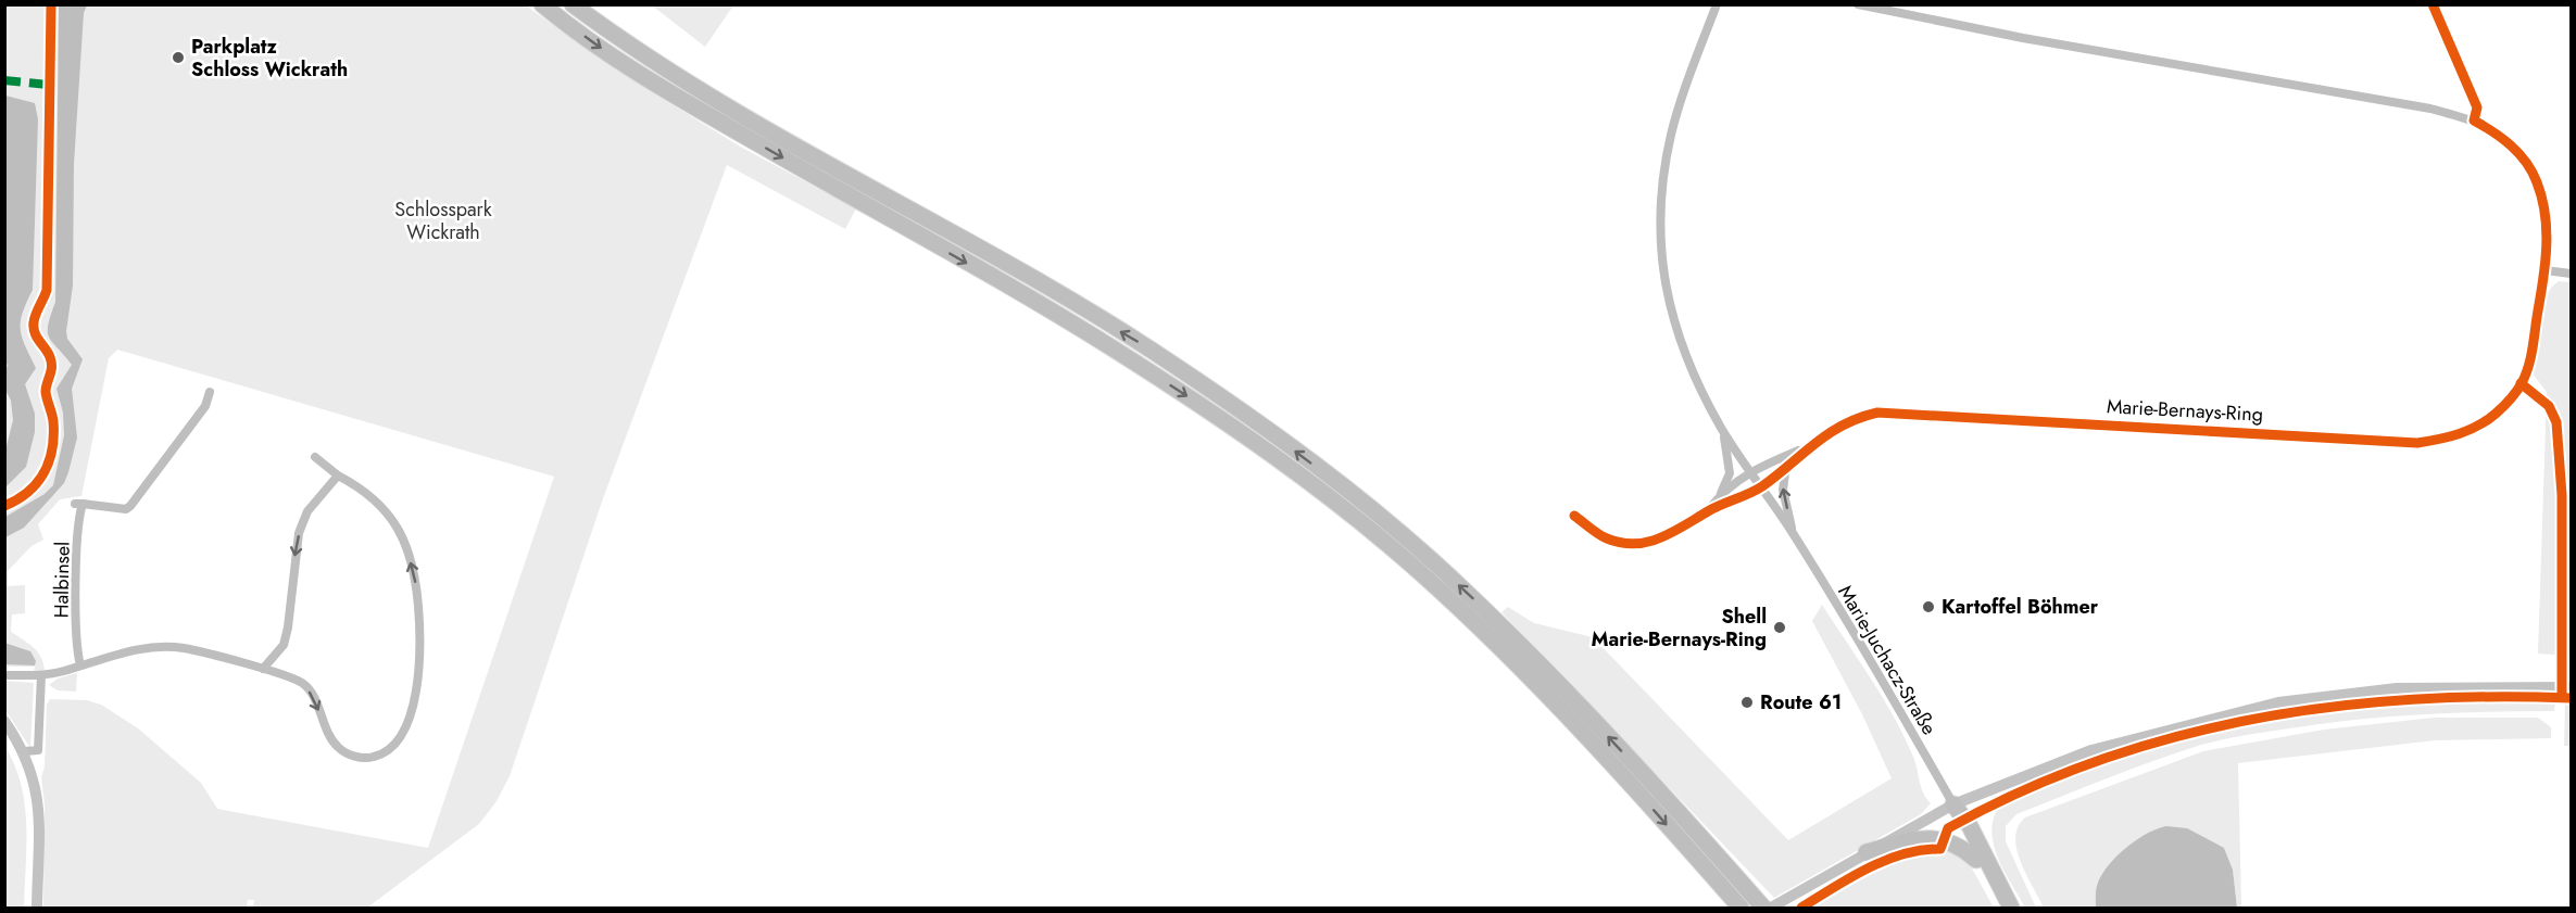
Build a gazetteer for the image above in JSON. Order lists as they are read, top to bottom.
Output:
{
  "streets": {
    "street": ["Marie-Bernays-Ring", "Halbinsel", "Marie-Juchacz-Straße"]
  },
  "crossings": [
    ["Marie-Bernays-Ring", "Marie-Juchacz-Straße"]
  ],
  "parks": ["Schlosspark Wickrath"],
  "places": [
    "Parkplatz Schloss Wickrath",
    "Kartoffel Böhmer",
    "Shell Marie-Bernays-Ring",
    "Route 61"
  ]
}
